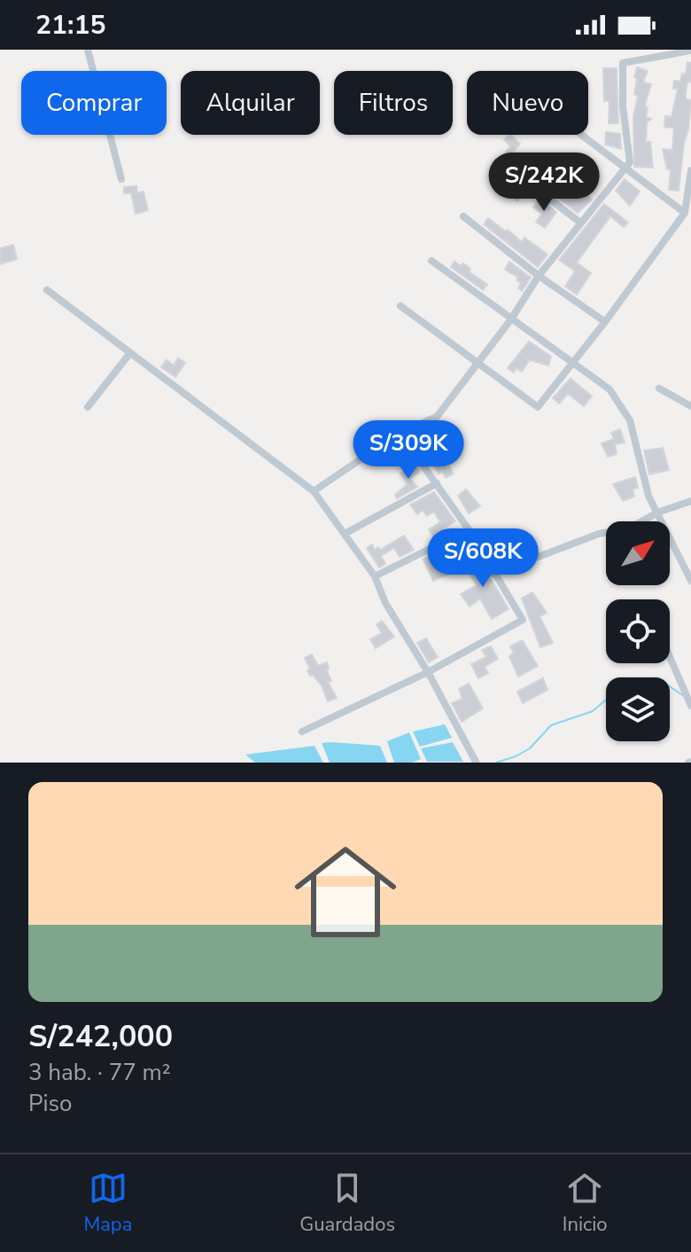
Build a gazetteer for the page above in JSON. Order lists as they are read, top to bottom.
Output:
{
  "north": "top right",
  "page": {
    "status": "21:15",
    "chip": [
      "Comprar",
      "Alquilar",
      "Filtros",
      "Nuevo"
    ],
    "price": ["S/242K", "S/309K", "S/608K"],
    "list": [
      {
        "name": "S/242,000",
        "note": "3 hab. · 77 m² · Piso"
      }
    ],
    "tabs": ["Mapa", "Guardados", "Inicio"]
  }
}
